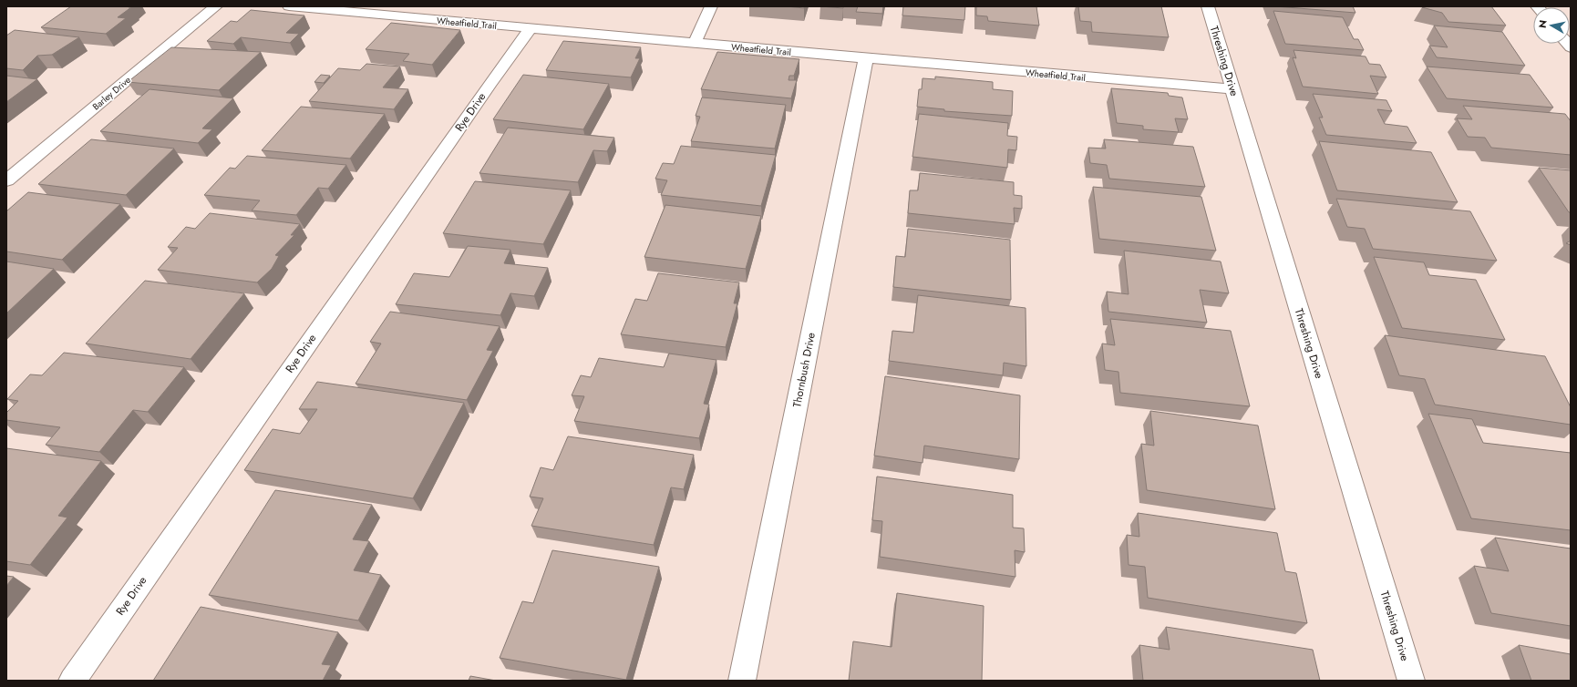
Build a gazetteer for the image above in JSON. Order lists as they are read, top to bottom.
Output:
{
  "streets": {
    "street": [
      "Wheatfield Trail",
      "Threshing Drive",
      "Barley Drive",
      "Rye Drive",
      "Thornbush Drive"
    ]
  },
  "crossings": [
    ["Wheatfield Trail", "Threshing Drive"],
    ["Wheatfield Trail", "Rye Drive"],
    ["Wheatfield Trail", "Thornbush Drive"]
  ],
  "north": "left"
}
